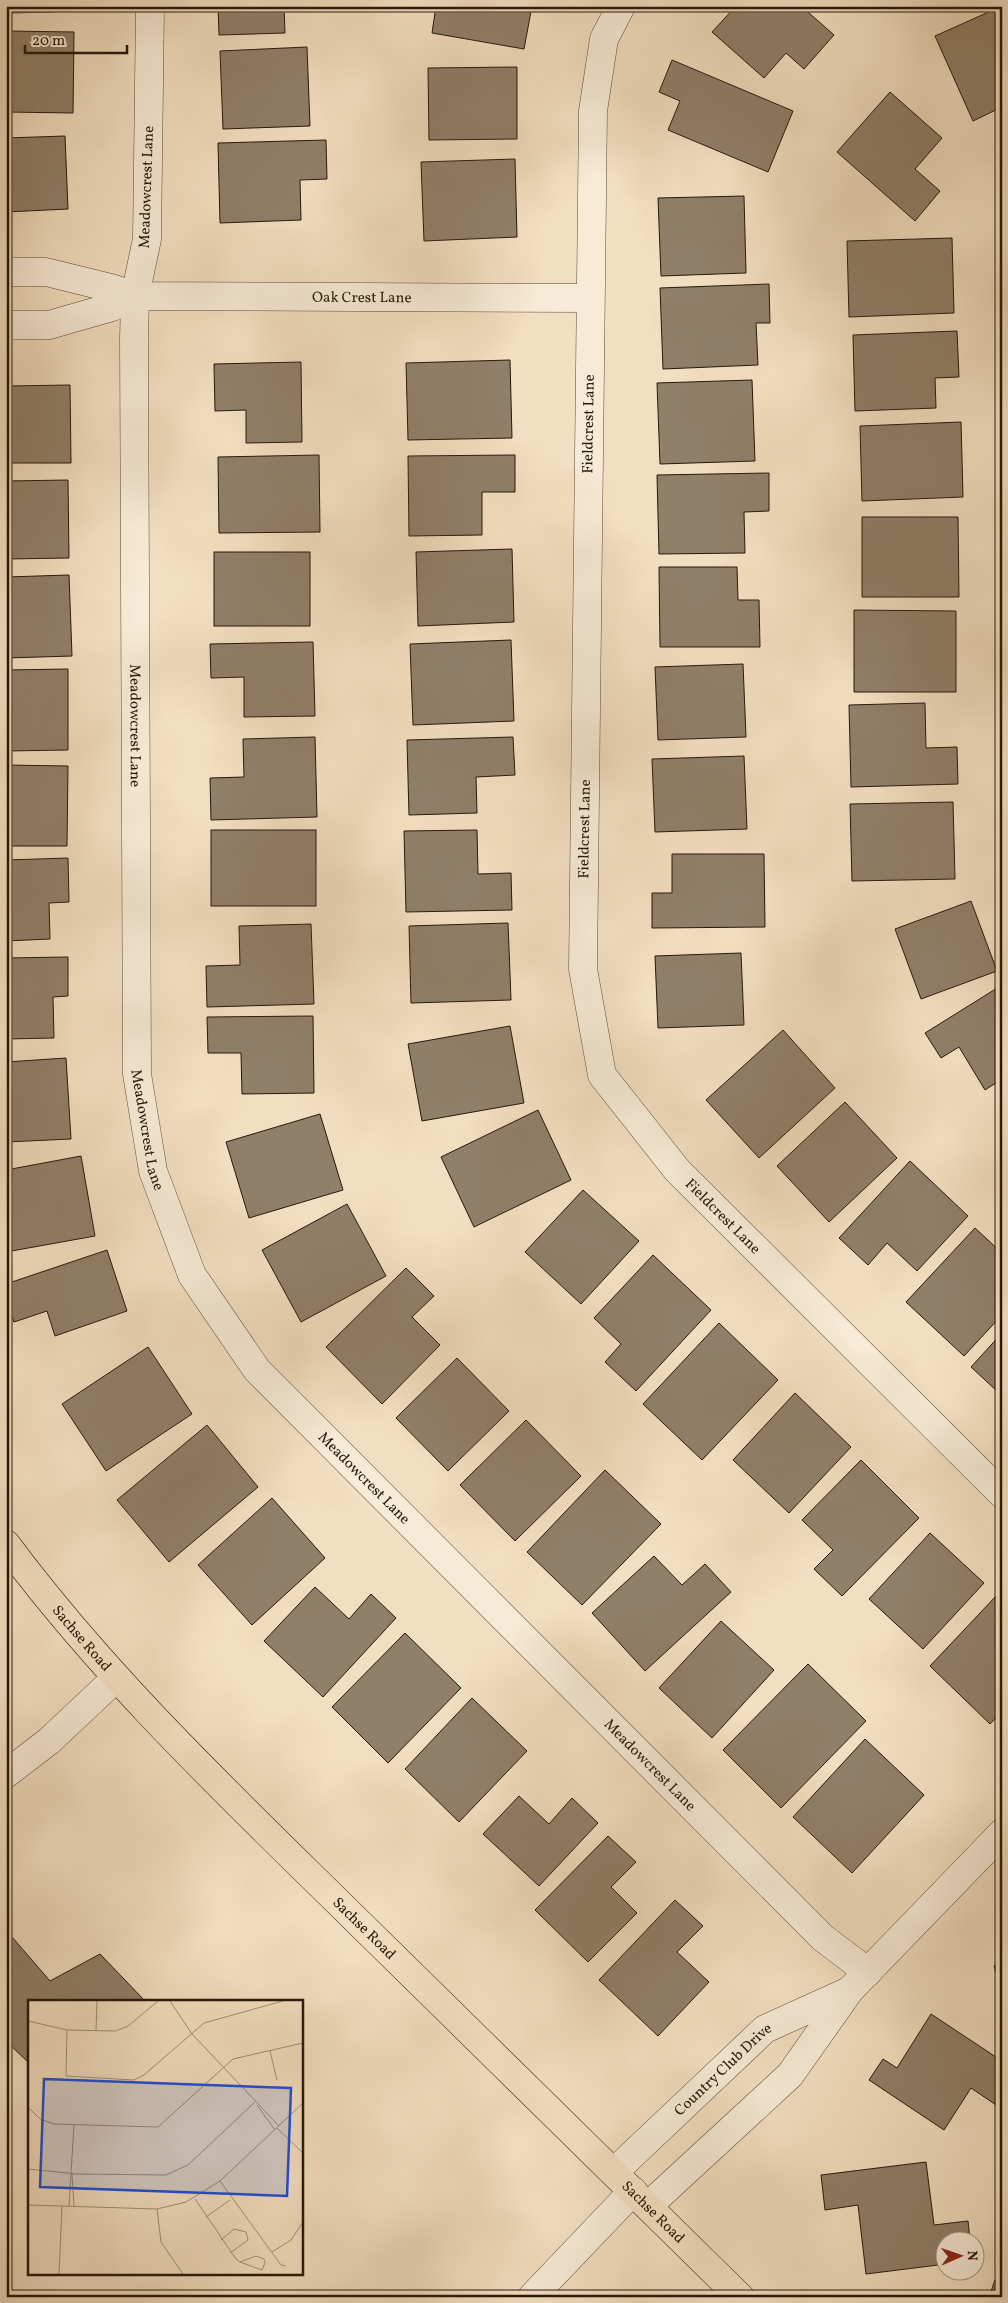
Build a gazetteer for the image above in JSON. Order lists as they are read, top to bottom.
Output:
{
  "streets": {
    "main road": ["Sachse Road"],
    "street": [
      "Meadowcrest Lane",
      "Oak Crest Lane",
      "Fieldcrest Lane",
      "Country Club Drive"
    ]
  },
  "crossings": [
    ["Meadowcrest Lane", "Oak Crest Lane"],
    ["Meadowcrest Lane", "Country Club Drive"],
    ["Oak Crest Lane", "Fieldcrest Lane"],
    ["Sachse Road", "Country Club Drive"]
  ],
  "scale_bar": "20 m",
  "north": "right"
}
